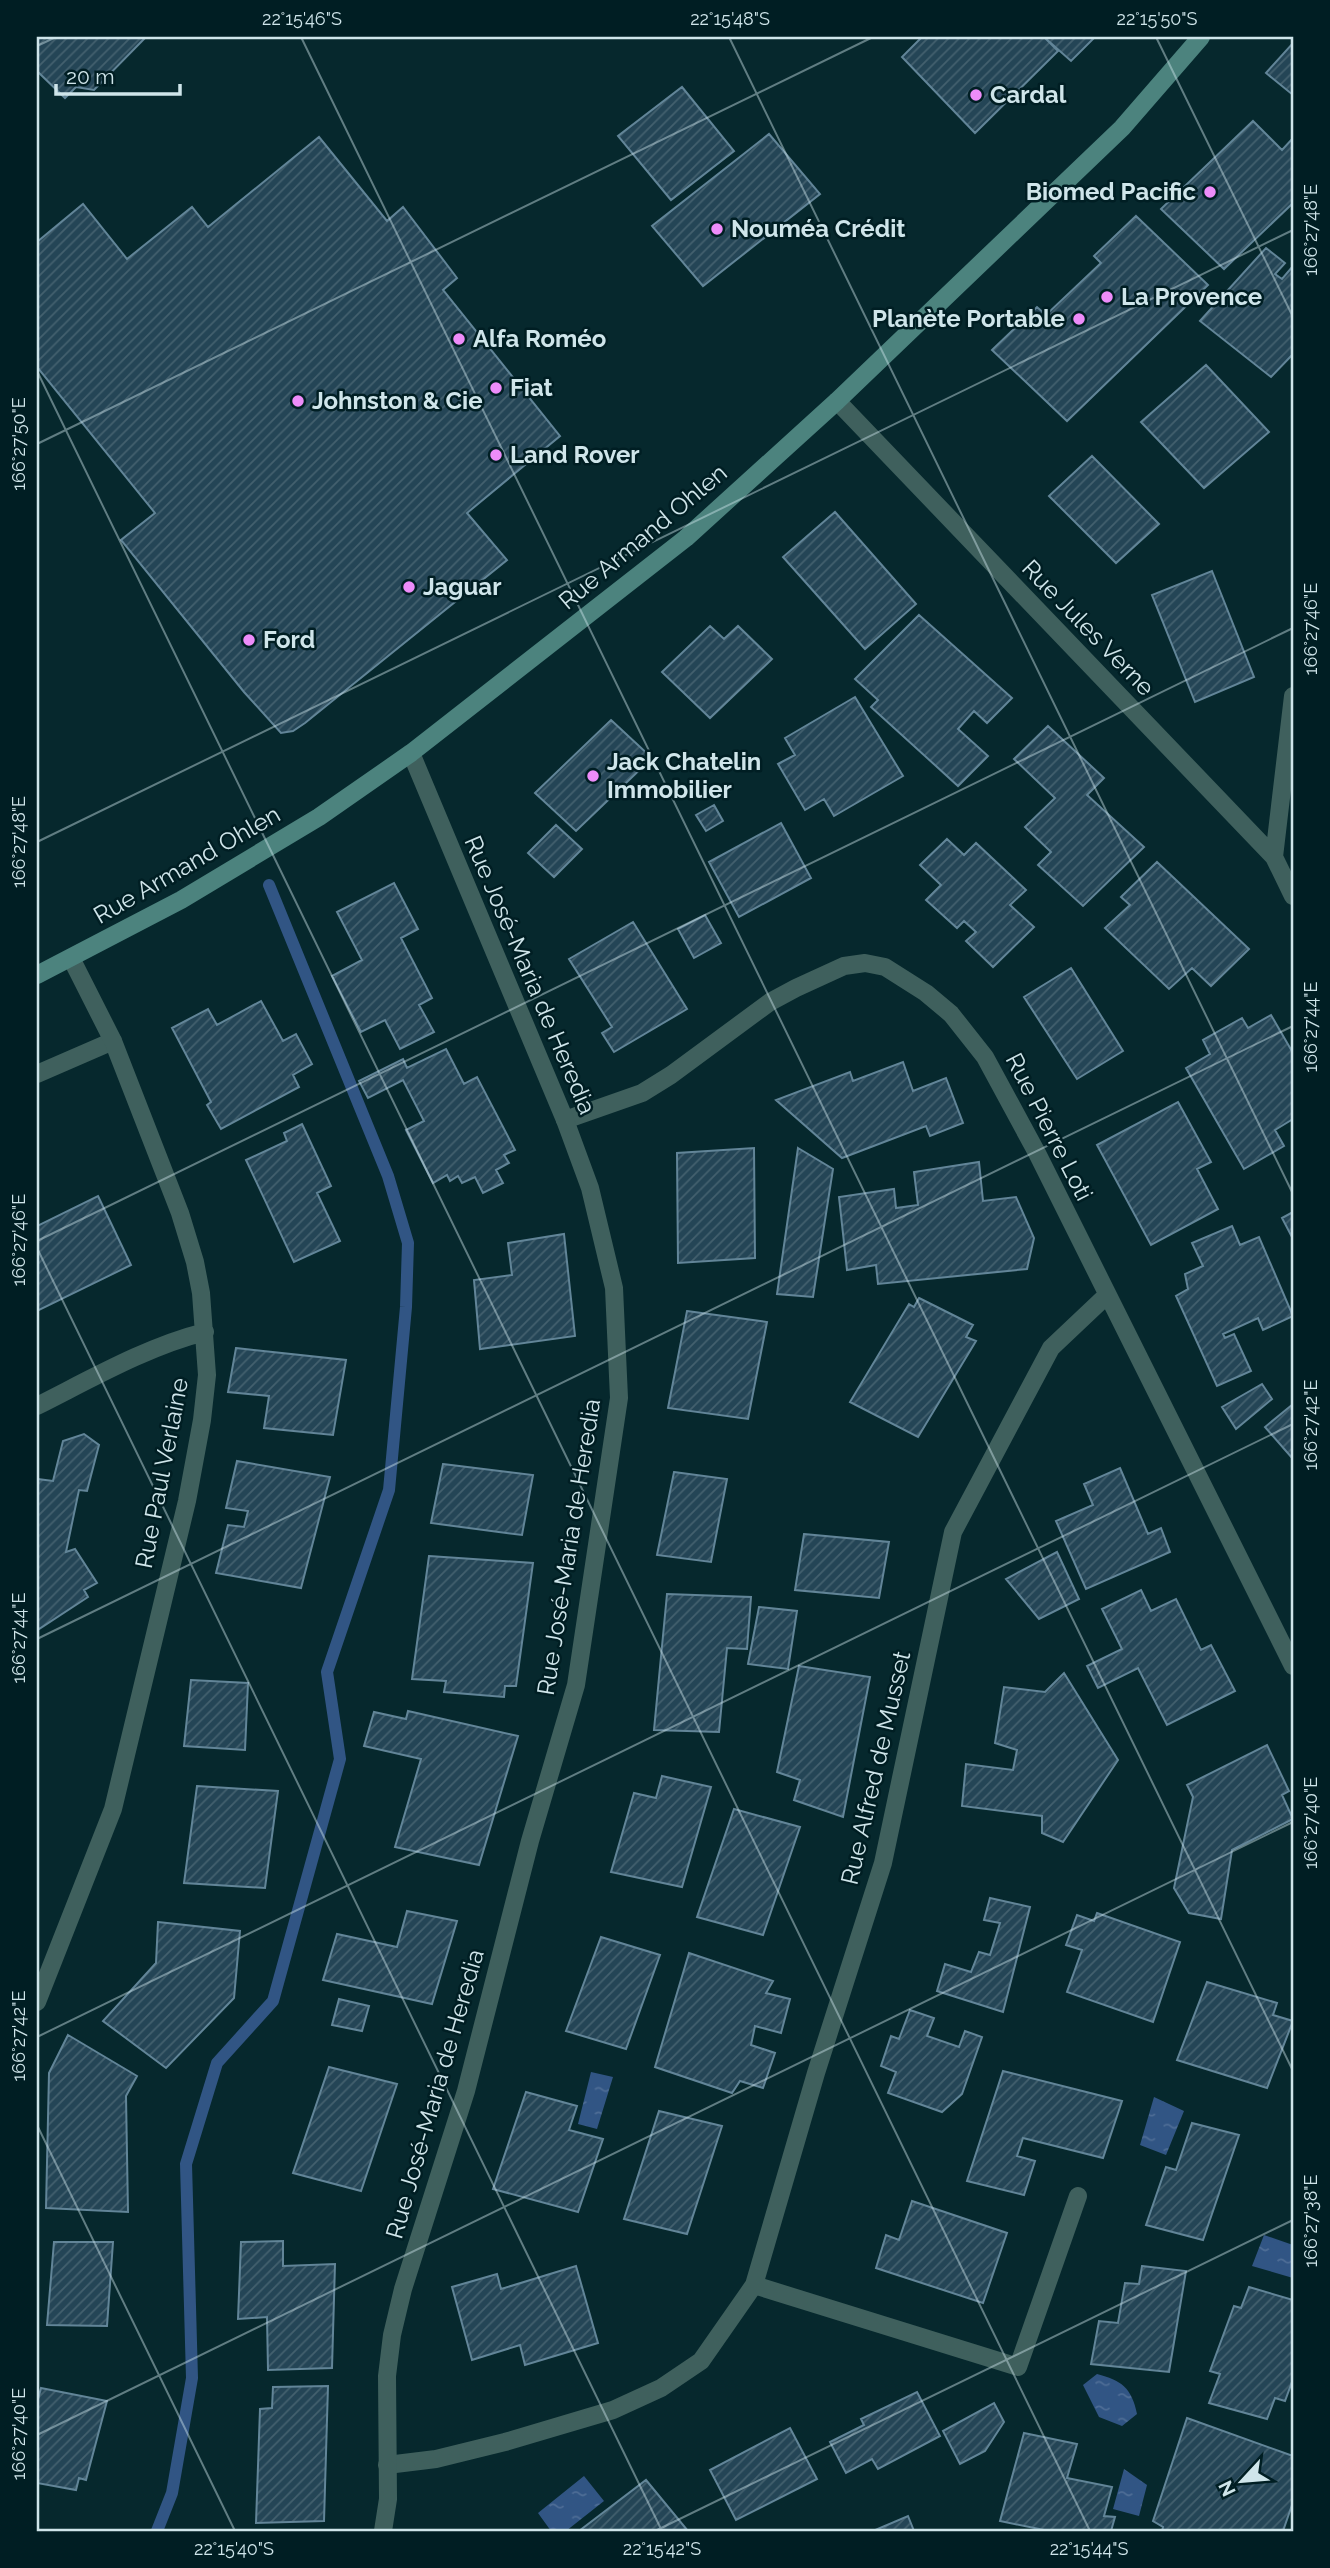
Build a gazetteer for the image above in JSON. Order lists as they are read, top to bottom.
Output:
{
  "streets": {
    "main road": ["Rue Armand Ohlen"],
    "street": [
      "Rue Jules Verne",
      "Rue José-Maria de Heredia",
      "Rue Pierre Loti",
      "Rue Paul Verlaine",
      "Rue Alfred de Musset"
    ]
  },
  "crossings": [
    ["Rue Armand Ohlen", "Rue Jules Verne"],
    ["Rue Armand Ohlen", "Rue José-Maria de Heredia"],
    ["Rue Armand Ohlen", "Rue Paul Verlaine"],
    ["Rue José-Maria de Heredia", "Rue Pierre Loti"],
    ["Rue José-Maria de Heredia", "Rue Alfred de Musset"],
    ["Rue Pierre Loti", "Rue Alfred de Musset"]
  ],
  "places": [
    "Cardal",
    "Biomed Pacific",
    "Nouméa Crédit",
    "La Provence",
    "Planète Portable",
    "Alfa Roméo",
    "Fiat",
    "Johnston & Cie",
    "Land Rover",
    "Jaguar",
    "Ford",
    "Jack Chatelin Immobilier"
  ],
  "scale_bar": "20 m",
  "north": "bottom left",
  "coordinates": [
    "22°15'46\"S",
    "22°15'48\"S",
    "22°15'50\"S",
    "166°27'48\"E",
    "166°27'50\"E",
    "166°27'46\"E",
    "166°27'44\"E",
    "166°27'42\"E",
    "166°27'40\"E",
    "166°27'38\"E",
    "22°15'40\"S",
    "22°15'42\"S",
    "22°15'44\"S"
  ]
}
